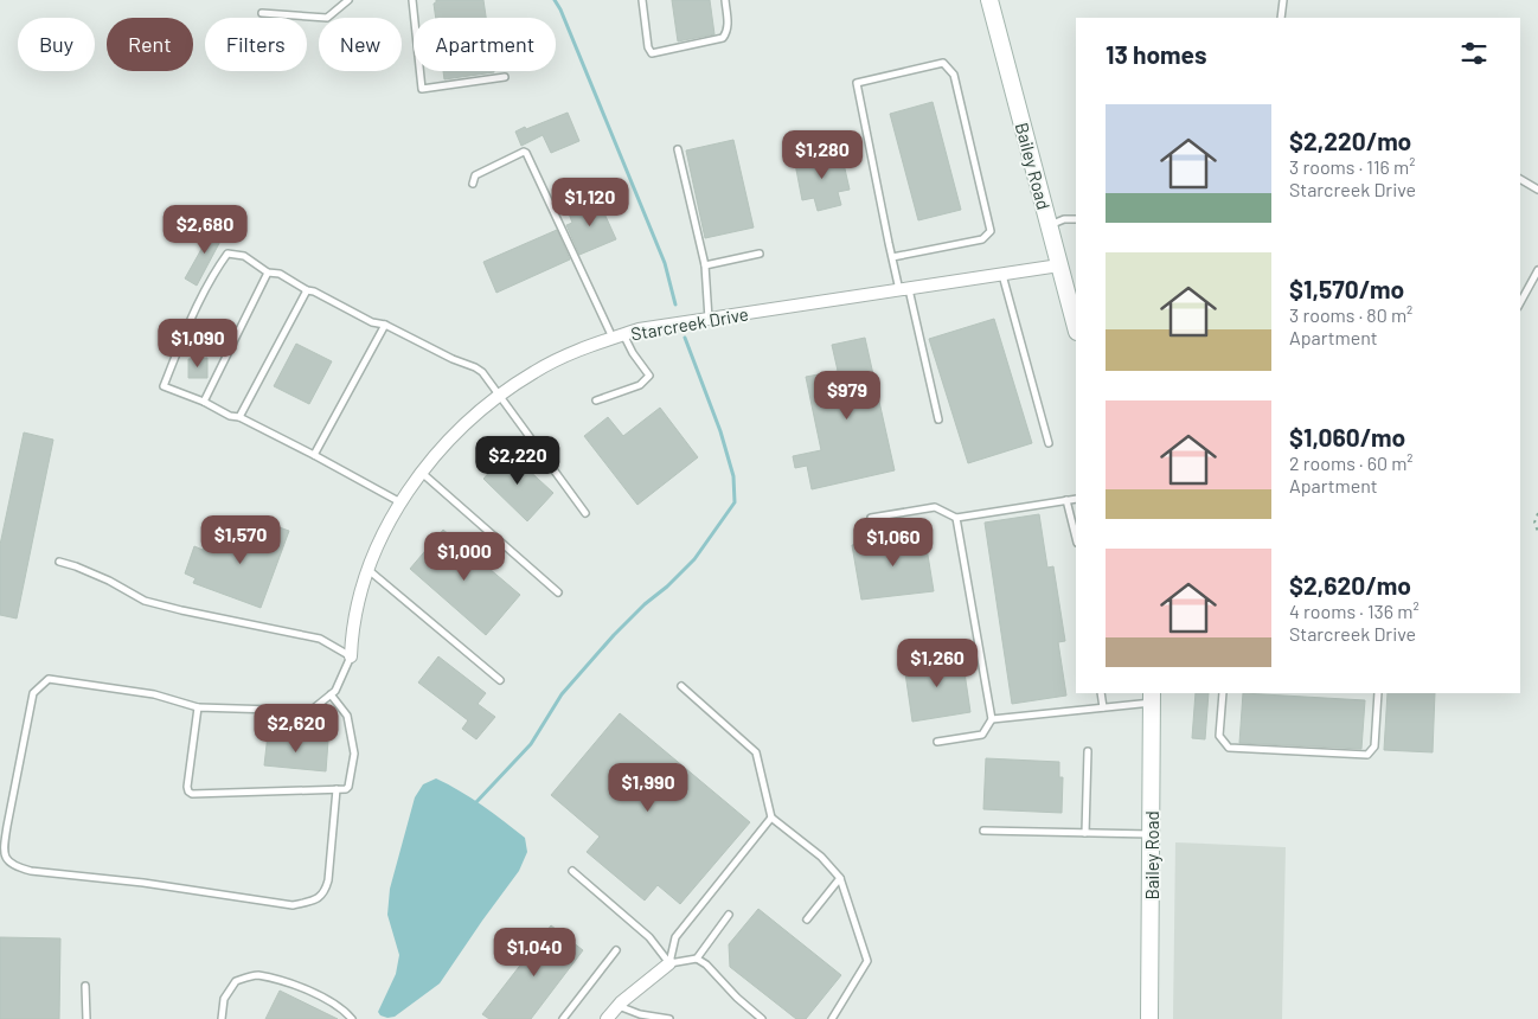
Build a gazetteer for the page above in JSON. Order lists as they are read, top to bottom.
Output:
{
  "streets": {
    "street": ["Bailey Road", "Starcreek Drive"]
  },
  "crossings": [
    ["Bailey Road", "Starcreek Drive"]
  ],
  "page": {
    "chip": [
      "Buy",
      "Rent",
      "Filters",
      "New",
      "Apartment"
    ],
    "heading": "13 homes",
    "list": [
      {
        "name": "$2,220/mo",
        "note": "3 rooms · 116 m² · Starcreek Drive"
      },
      {
        "name": "$1,570/mo",
        "note": "3 rooms · 80 m² · Apartment"
      },
      {
        "name": "$1,060/mo",
        "note": "2 rooms · 60 m² · Apartment"
      },
      {
        "name": "$2,620/mo",
        "note": "4 rooms · 136 m² · Starcreek Drive"
      }
    ],
    "price": [
      "$1,280",
      "$1,120",
      "$2,680",
      "$1,090",
      "$979",
      "$2,220",
      "$1,570",
      "$1,060",
      "$1,000",
      "$1,260",
      "$2,620",
      "$1,990",
      "$1,040"
    ]
  }
}
